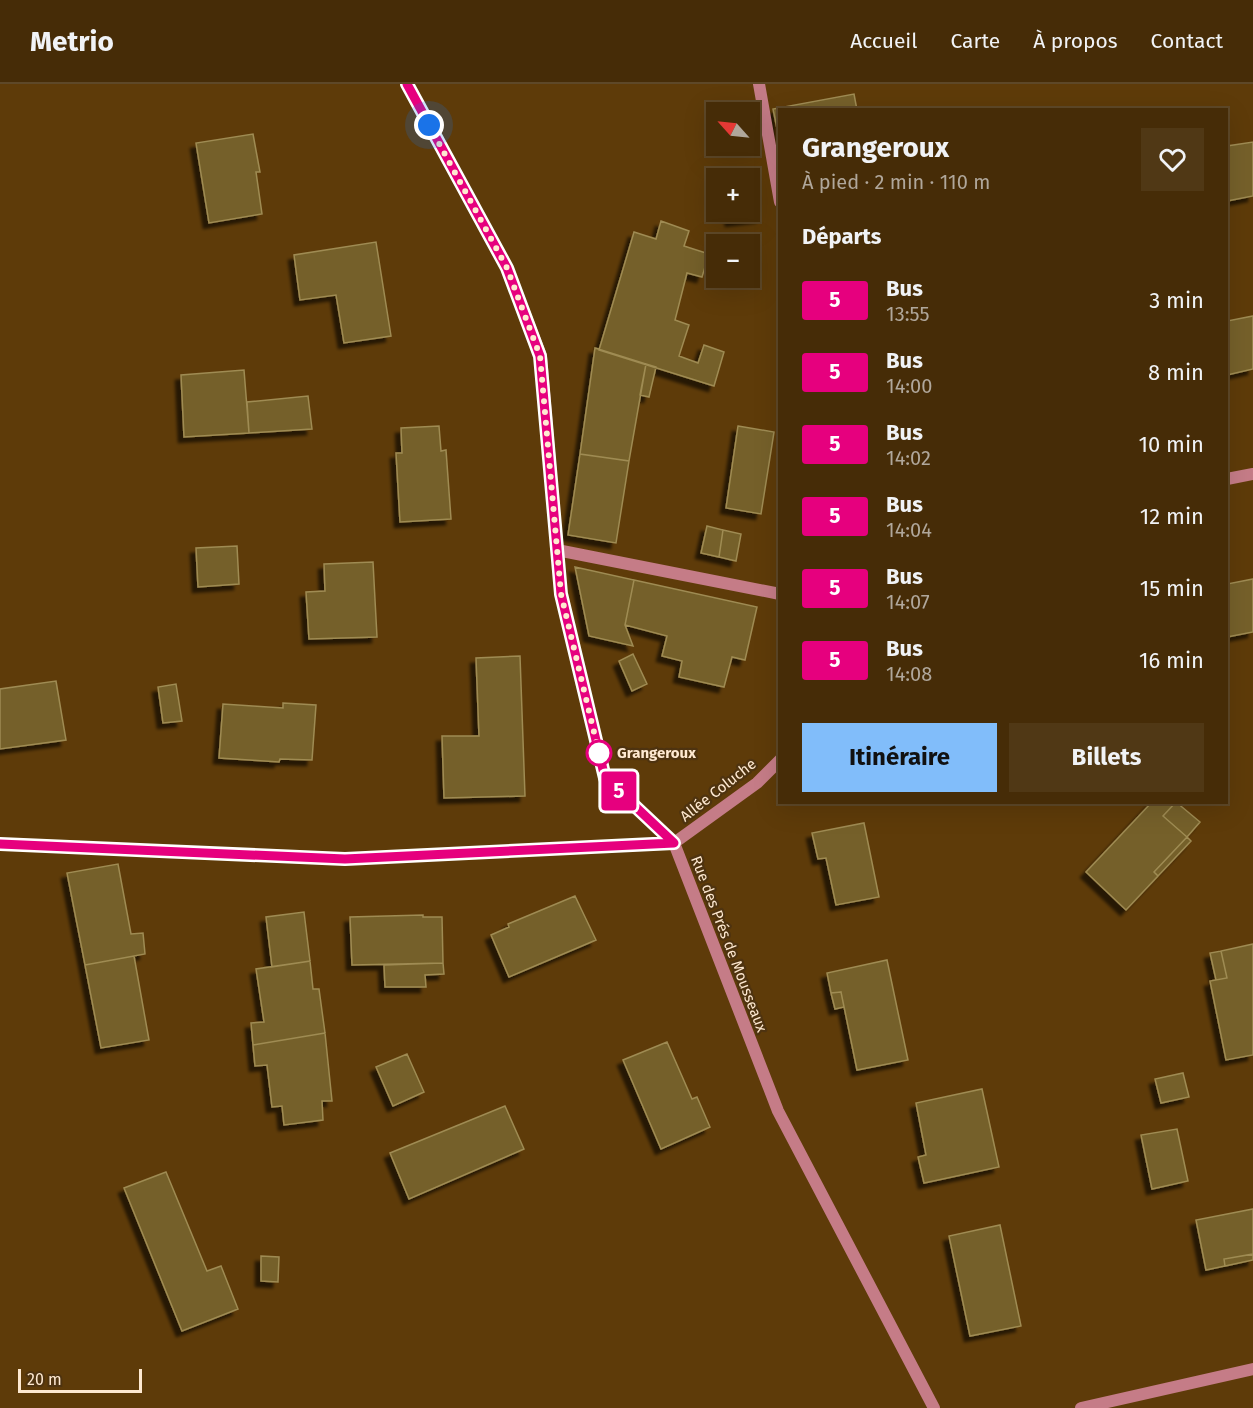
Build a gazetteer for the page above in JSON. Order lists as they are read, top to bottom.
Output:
{
  "streets": {
    "street": ["Allée Coluche", "Rue des Prés de Mousseaux"]
  },
  "crossings": [
    ["Allée Coluche", "Rue des Prés de Mousseaux"]
  ],
  "places": ["Grangeroux"],
  "lines": ["bus line 5"],
  "scale_bar": "20 m",
  "north": "top left",
  "page": {
    "header": "Metrio",
    "nav": [
      "Accueil",
      "Carte",
      "À propos",
      "Contact"
    ],
    "on_map": "5",
    "map_buttons": ["+", "−"],
    "heading": [
      ["Grangeroux", "À pied · 2 min · 110 m"],
      "Départs"
    ],
    "list": [
      {
        "mark": "5",
        "name": "Bus",
        "note": "13:55",
        "value": "3 min"
      },
      {
        "mark": "5",
        "name": "Bus",
        "note": "14:00",
        "value": "8 min"
      },
      {
        "mark": "5",
        "name": "Bus",
        "note": "14:02",
        "value": "10 min"
      },
      {
        "mark": "5",
        "name": "Bus",
        "note": "14:04",
        "value": "12 min"
      },
      {
        "mark": "5",
        "name": "Bus",
        "note": "14:07",
        "value": "15 min"
      },
      {
        "mark": "5",
        "name": "Bus",
        "note": "14:08",
        "value": "16 min"
      }
    ],
    "buttons": ["Itinéraire", "Billets"],
    "scale": "20 m"
  }
}
